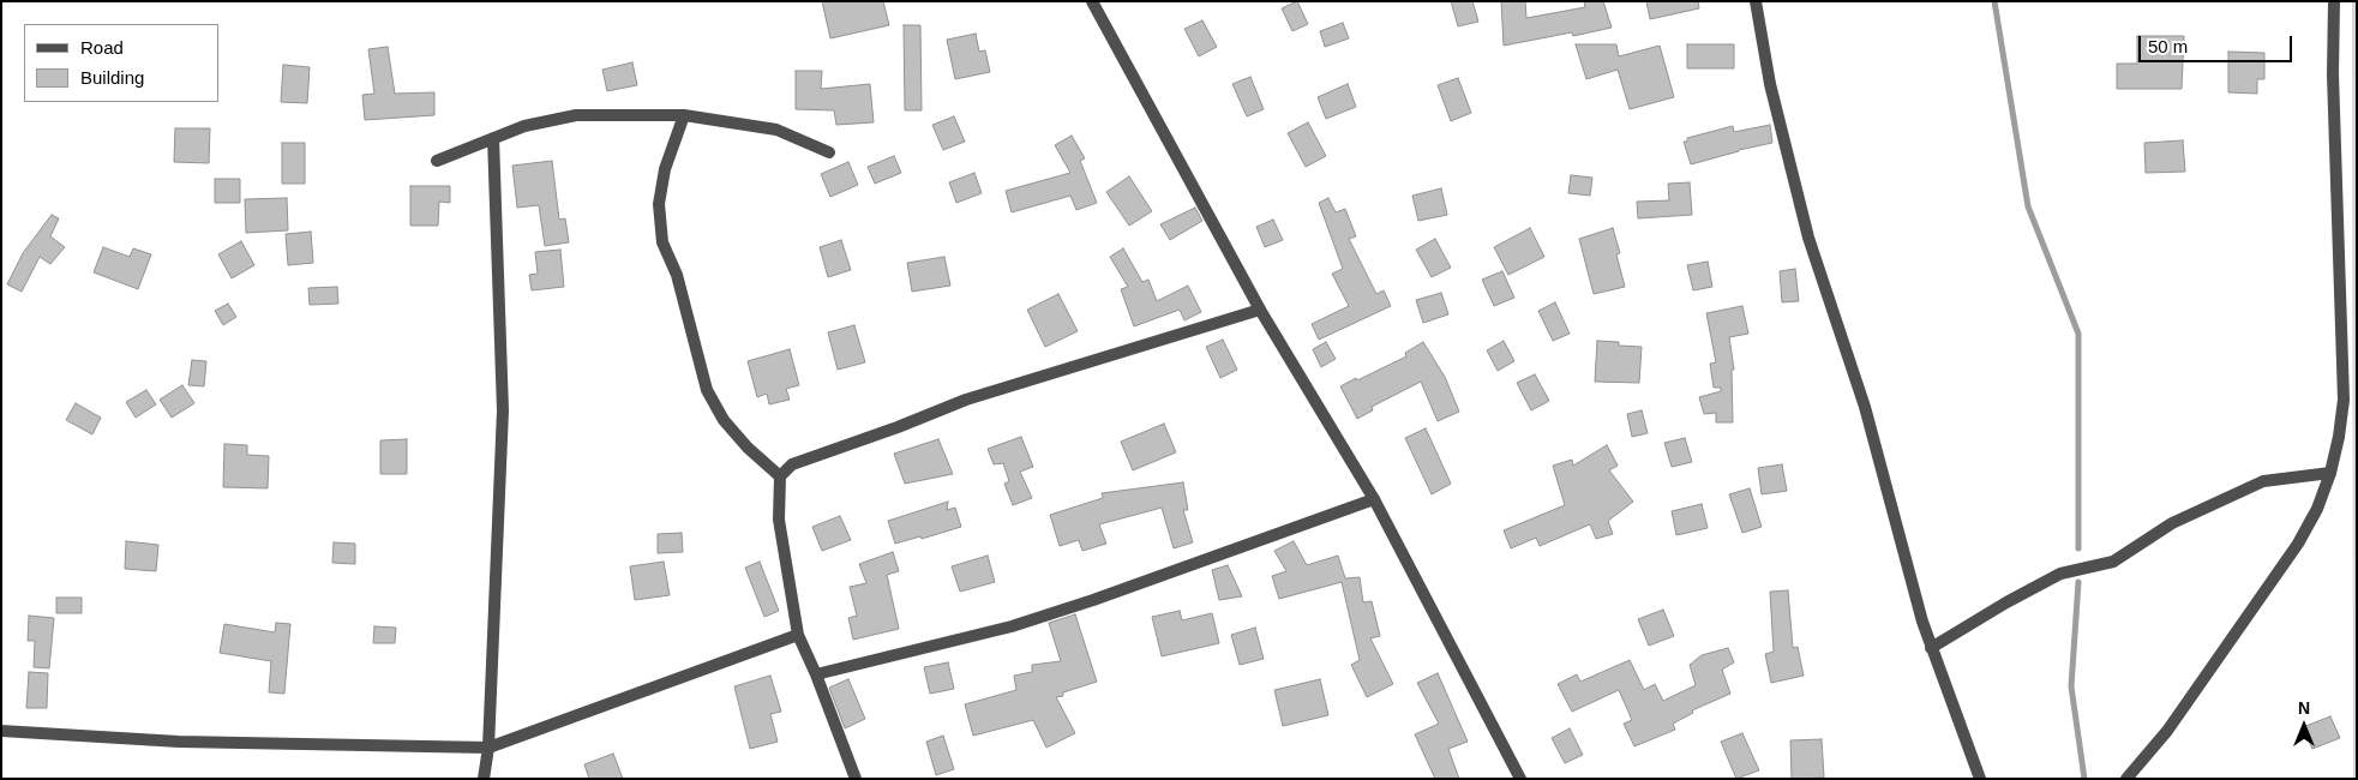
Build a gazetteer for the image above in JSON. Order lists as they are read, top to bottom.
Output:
{
  "legend": ["Road", "Building"],
  "scale_bar": "50 m",
  "north": "top"
}
